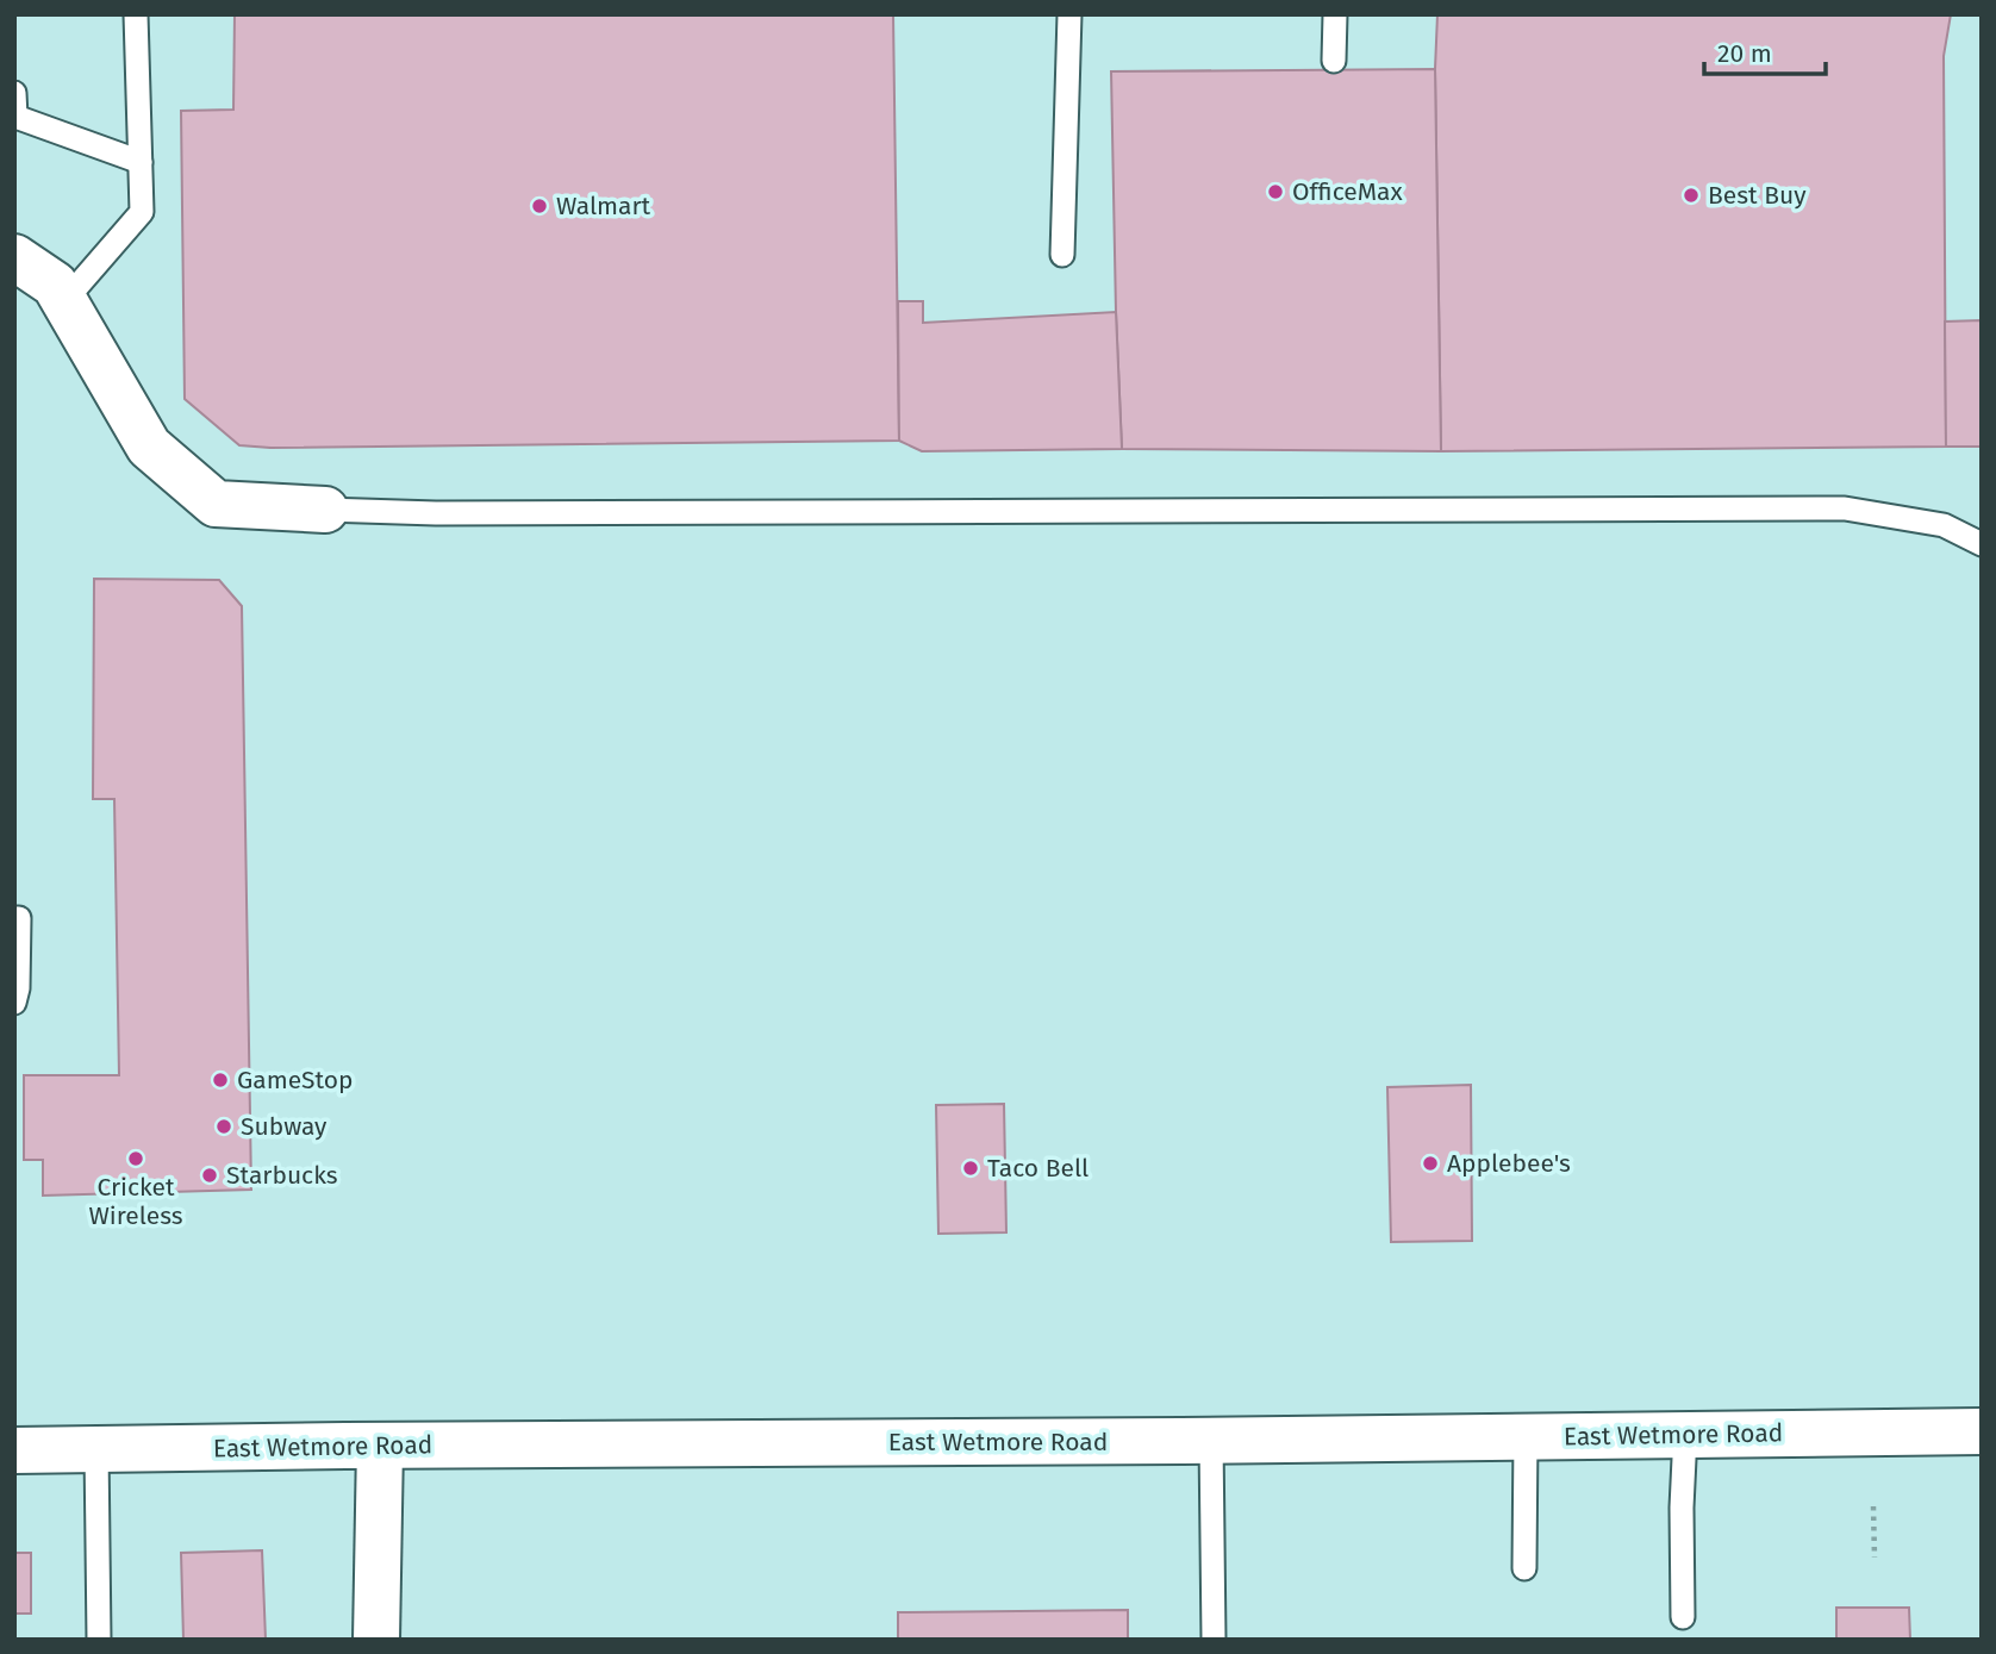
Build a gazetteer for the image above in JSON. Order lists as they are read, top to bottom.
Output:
{
  "streets": {
    "main road": ["East Wetmore Road"]
  },
  "places": [
    "OfficeMax",
    "Best Buy",
    "Walmart",
    "GameStop",
    "Subway",
    "Cricket Wireless",
    "Applebee's",
    "Taco Bell",
    "Starbucks"
  ],
  "scale_bar": "20 m"
}
